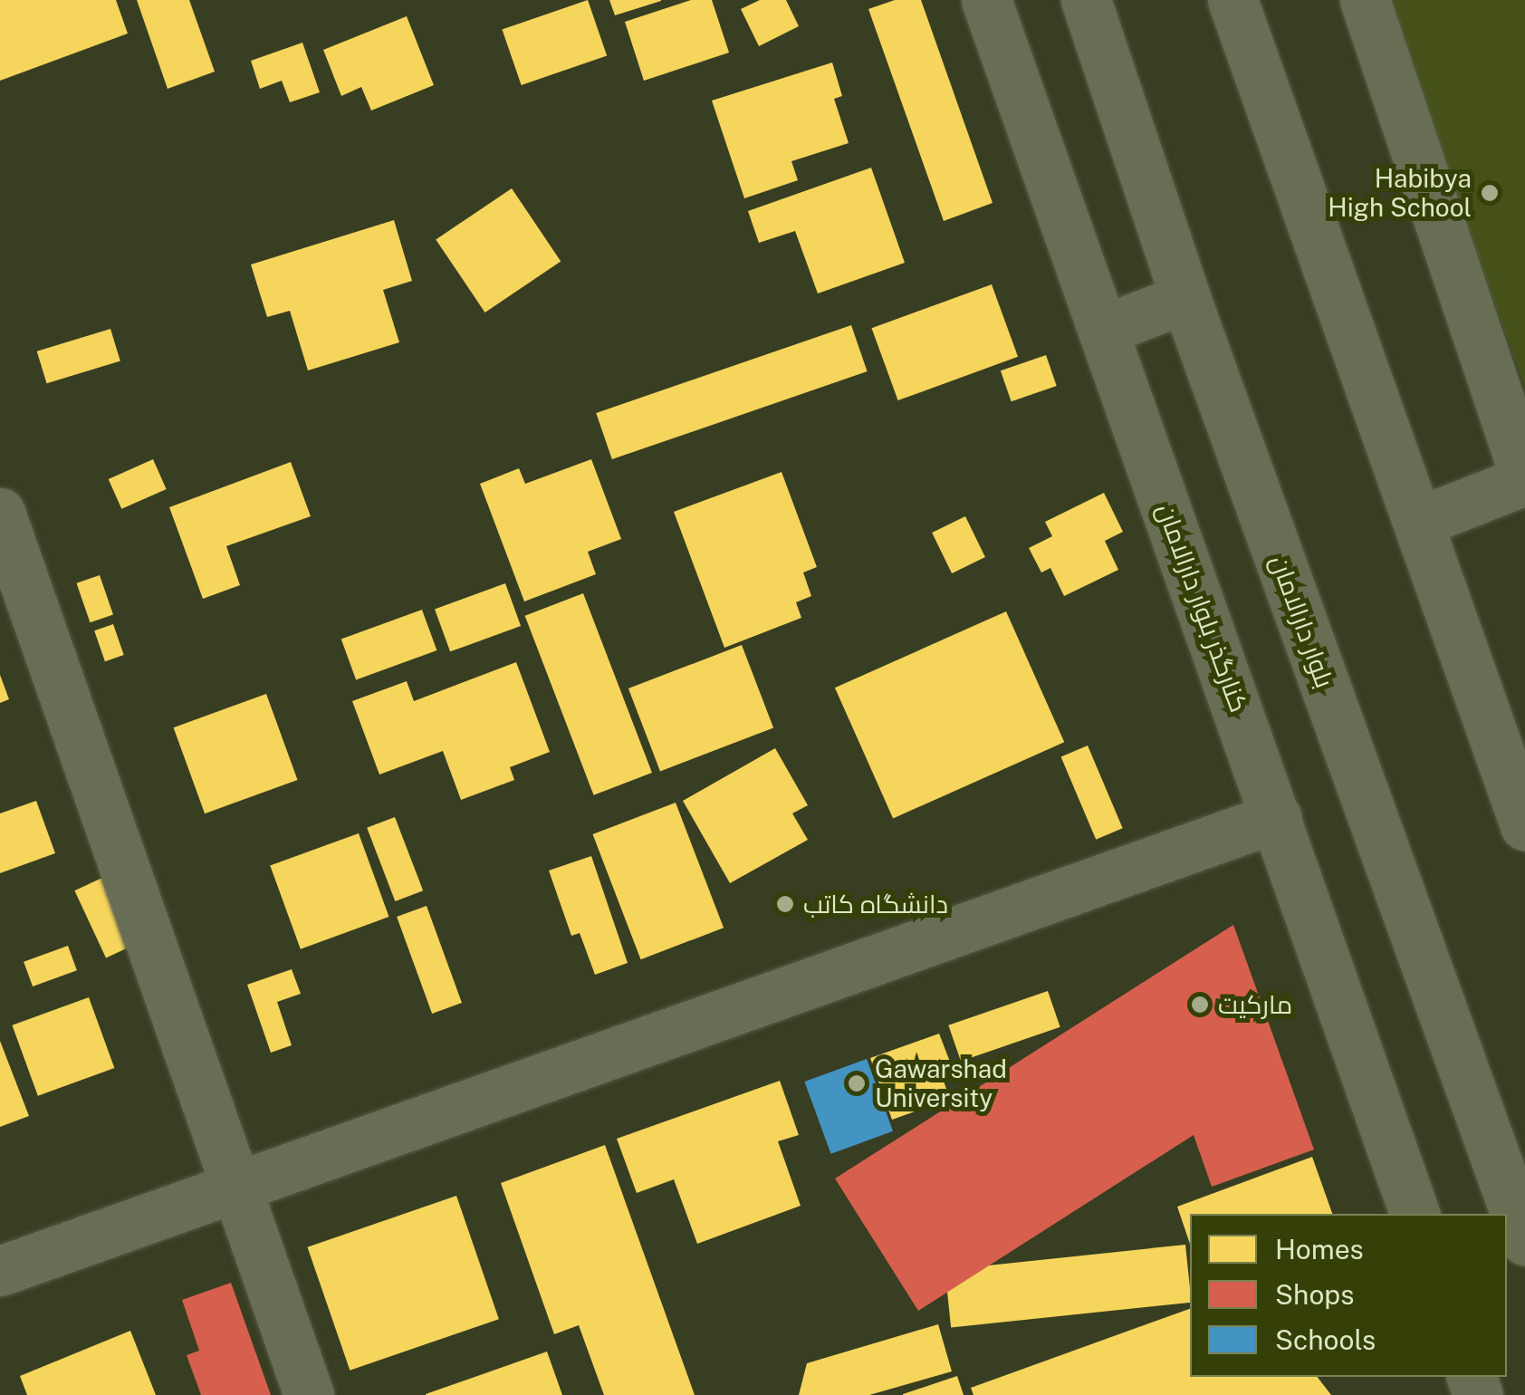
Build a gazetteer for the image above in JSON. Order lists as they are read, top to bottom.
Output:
{
  "streets": {
    "main road": ["کنارگذر بلوار دارالامان", "بلوار دارالامان"]
  },
  "places": [
    "Habibya High School",
    "دانشگاه کاتب",
    "مارکیت",
    "Gawarshad University"
  ],
  "legend": ["Homes", "Shops", "Schools"]
}
